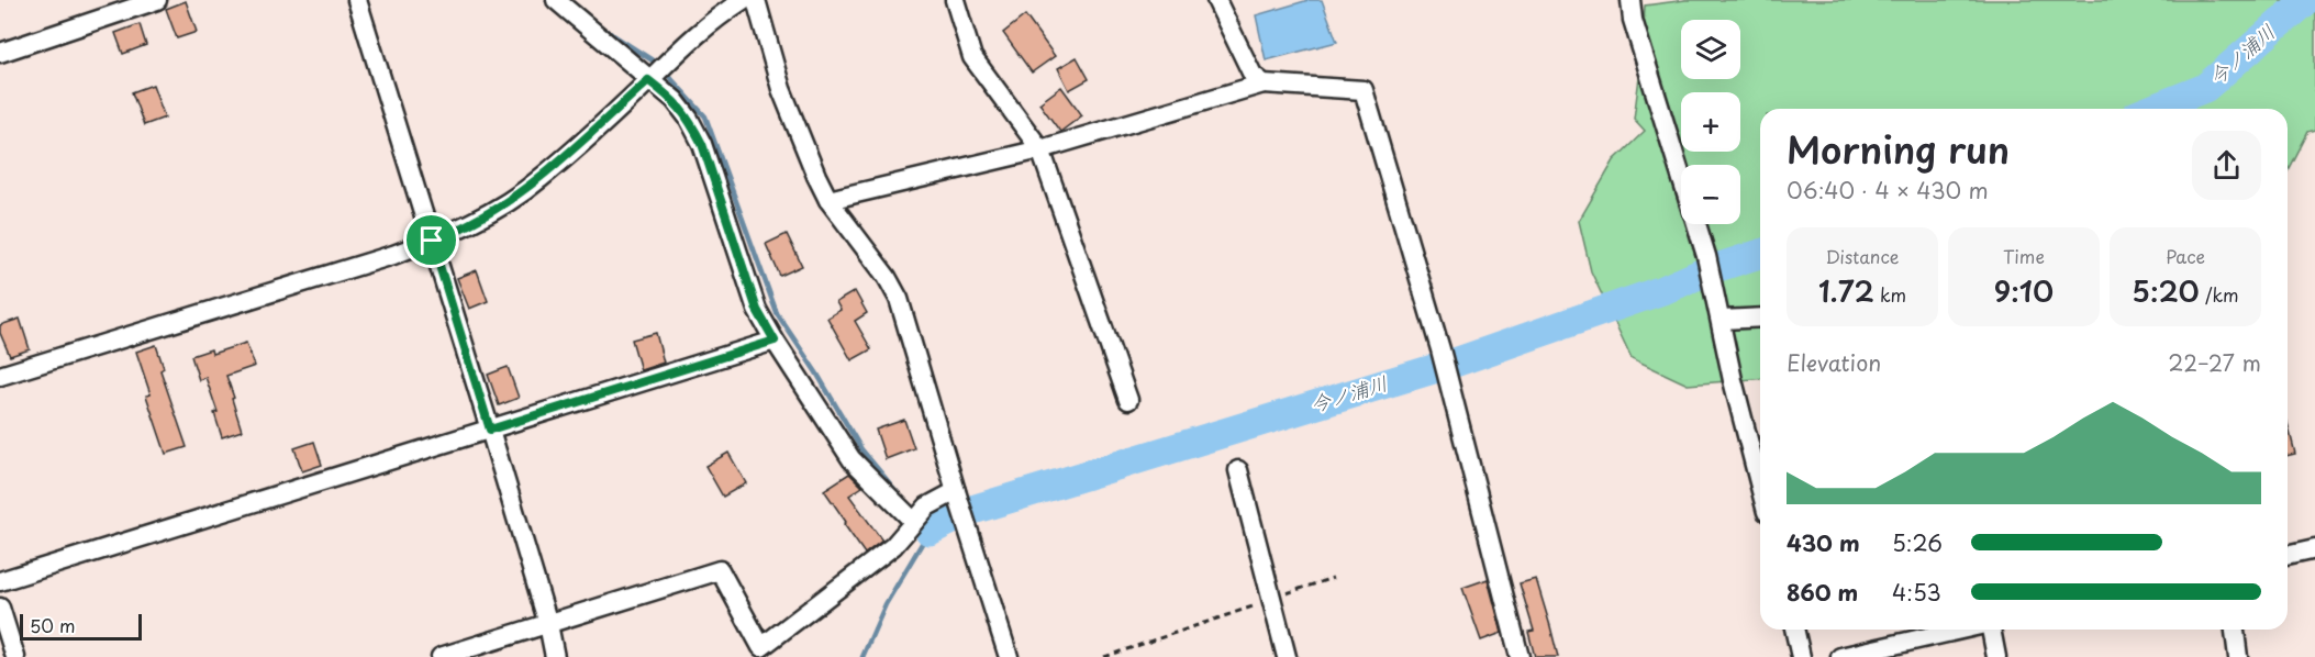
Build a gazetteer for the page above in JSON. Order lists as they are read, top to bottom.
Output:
{
  "water": ["今ノ浦川"],
  "scale_bar": "50 m",
  "page": {
    "map_buttons": ["+", "−"],
    "heading": ["Morning run", "06:40 · 4 × 430 m"],
    "stats": [
      ["Distance", "1.72 km"],
      ["Time", "9:10"],
      ["Pace", "5:20 /km"]
    ],
    "chart": ["Elevation", "22–27 m"],
    "list": [
      {
        "name": "430 m",
        "note": "5:26"
      },
      {
        "name": "860 m",
        "note": "4:53"
      }
    ],
    "scale": "50 m"
  }
}
